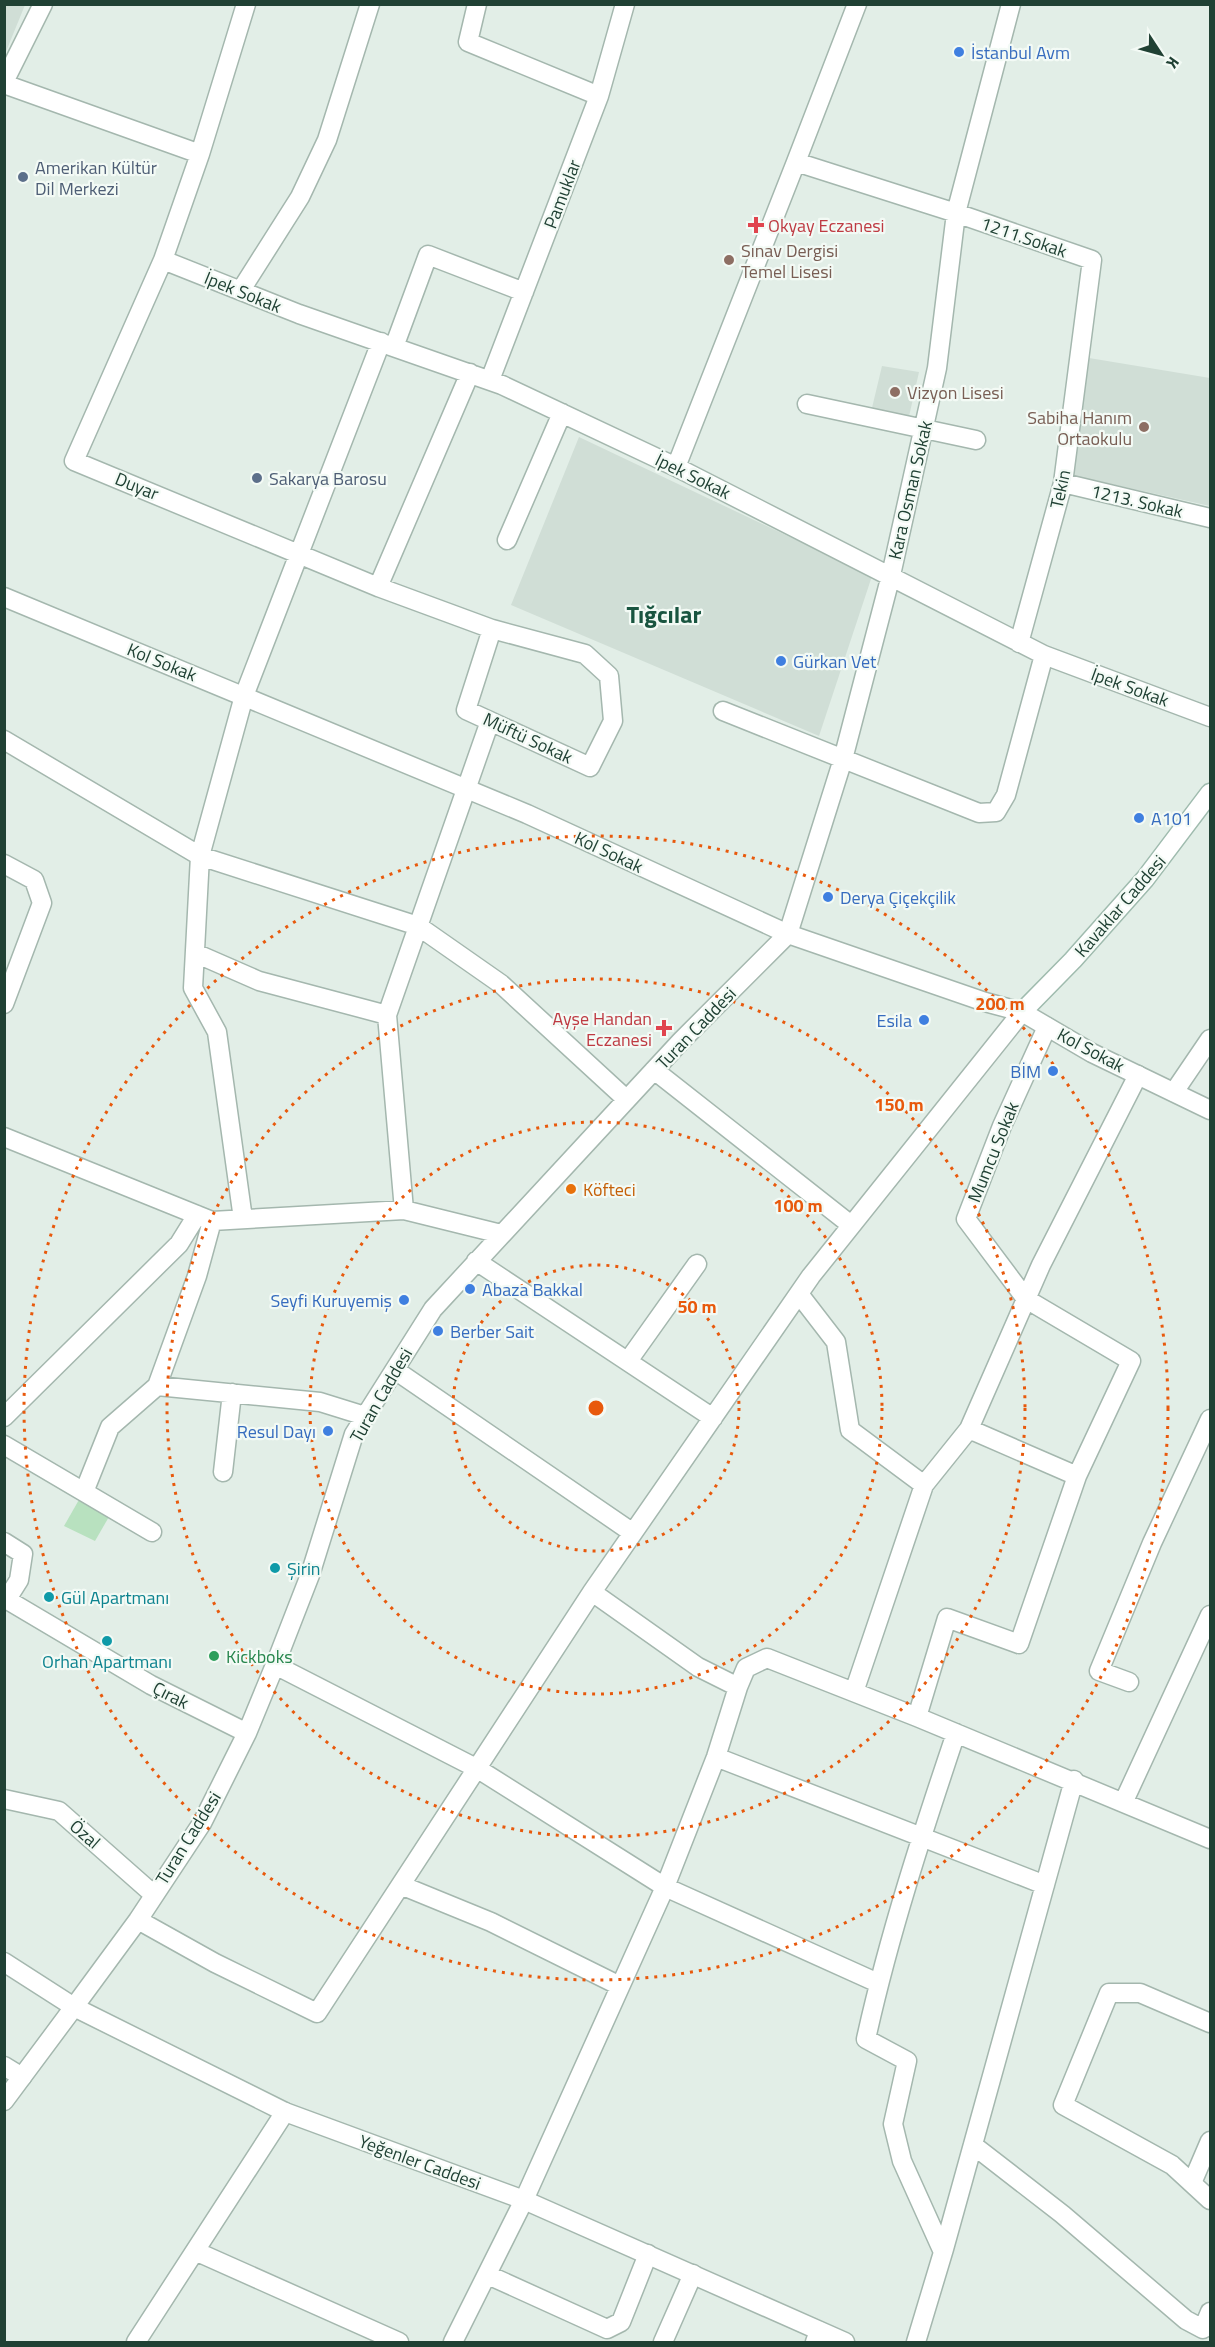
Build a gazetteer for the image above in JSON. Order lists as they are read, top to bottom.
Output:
{
  "streets": {
    "street": [
      "Pamuklar",
      "1211.Sokak",
      "İpek Sokak",
      "Duyar",
      "Tekin",
      "Kara Osman Sokak",
      "1213. Sokak",
      "Kol Sokak",
      "Müftü Sokak",
      "Kavaklar Caddesi",
      "Turan Caddesi",
      "Mumcu Sokak",
      "Çırak",
      "Özal",
      "Yeğenler Caddesi"
    ]
  },
  "crossings": [
    ["Pamuklar", "İpek Sokak"],
    ["1211.Sokak", "Tekin"],
    ["1211.Sokak", "Kara Osman Sokak"],
    ["İpek Sokak", "Duyar"],
    ["İpek Sokak", "Tekin"],
    ["İpek Sokak", "Kara Osman Sokak"],
    ["Duyar", "Müftü Sokak"],
    ["Tekin", "1213. Sokak"],
    ["Kara Osman Sokak", "Kol Sokak"],
    ["Kara Osman Sokak", "Turan Caddesi"],
    ["Kol Sokak", "Kavaklar Caddesi"],
    ["Kol Sokak", "Turan Caddesi"],
    ["Kol Sokak", "Mumcu Sokak"],
    ["Kavaklar Caddesi", "Turan Caddesi"],
    ["Turan Caddesi", "Çırak"],
    ["Turan Caddesi", "Özal"],
    ["Turan Caddesi", "Yeğenler Caddesi"]
  ],
  "districts": ["Tığcılar"],
  "places": {
    "other": [
      "İstanbul Avm",
      "Amerikan Kültür Dil Merkezi",
      "Sınav Dergisi Temel Lisesi",
      "Vizyon Lisesi",
      "Sabiha Hanım Ortaokulu",
      "Sakarya Barosu",
      "Gürkan Vet",
      "A101",
      "Derya Çiçekçilik",
      "Esila",
      "BİM",
      "Köfteci",
      "Abaza Bakkal",
      "Seyfi Kuruyemiş",
      "Berber Sait",
      "Resul Dayı",
      "Şirin",
      "Gül Apartmanı",
      "Orhan Apartmanı",
      "Kickboks"
    ],
    "health": ["Okyay Eczanesi", "Ayşe Handan Eczanesi"]
  },
  "north": "bottom right",
  "rings": [
    "200 m",
    "150 m",
    "100 m",
    "50 m"
  ]
}
